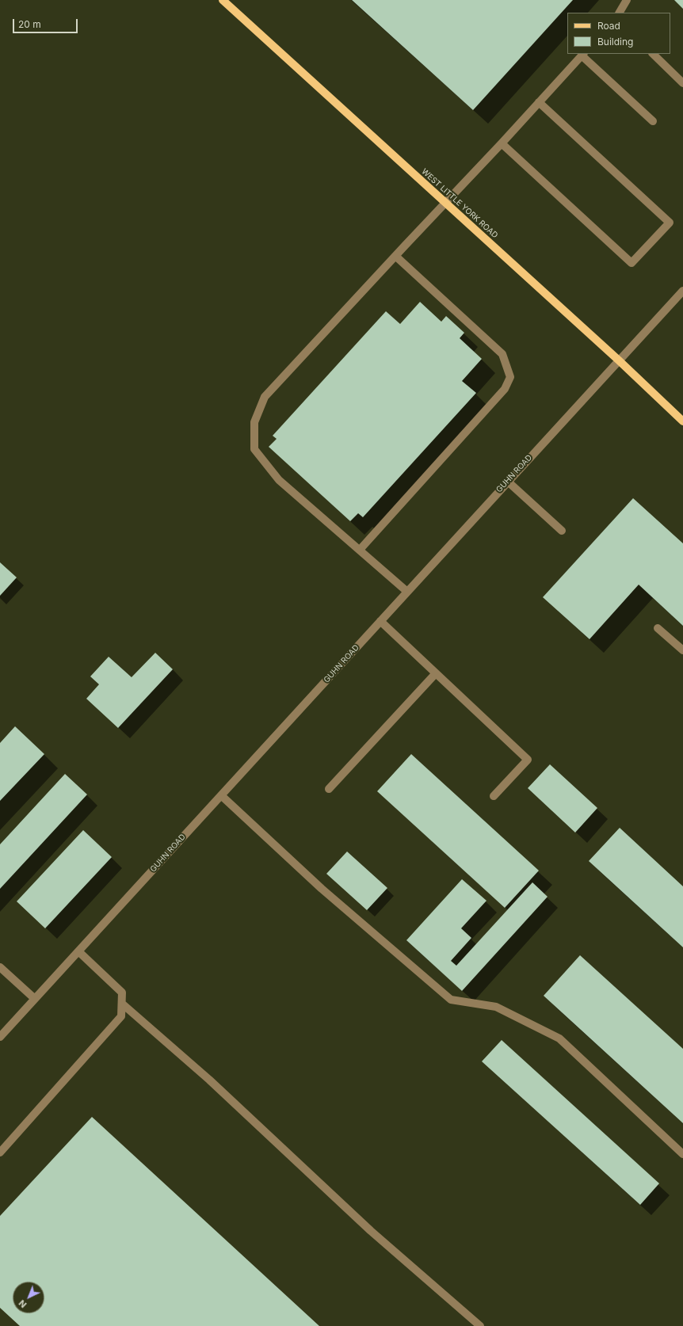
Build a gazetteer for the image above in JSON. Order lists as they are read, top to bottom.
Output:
{
  "streets": {
    "main road": ["WEST LITTLE YORK ROAD"],
    "street": ["GUHN ROAD"]
  },
  "crossings": [
    ["WEST LITTLE YORK ROAD", "GUHN ROAD"]
  ],
  "legend": ["Road", "Building"],
  "scale_bar": "20 m",
  "north": "bottom left"
}
